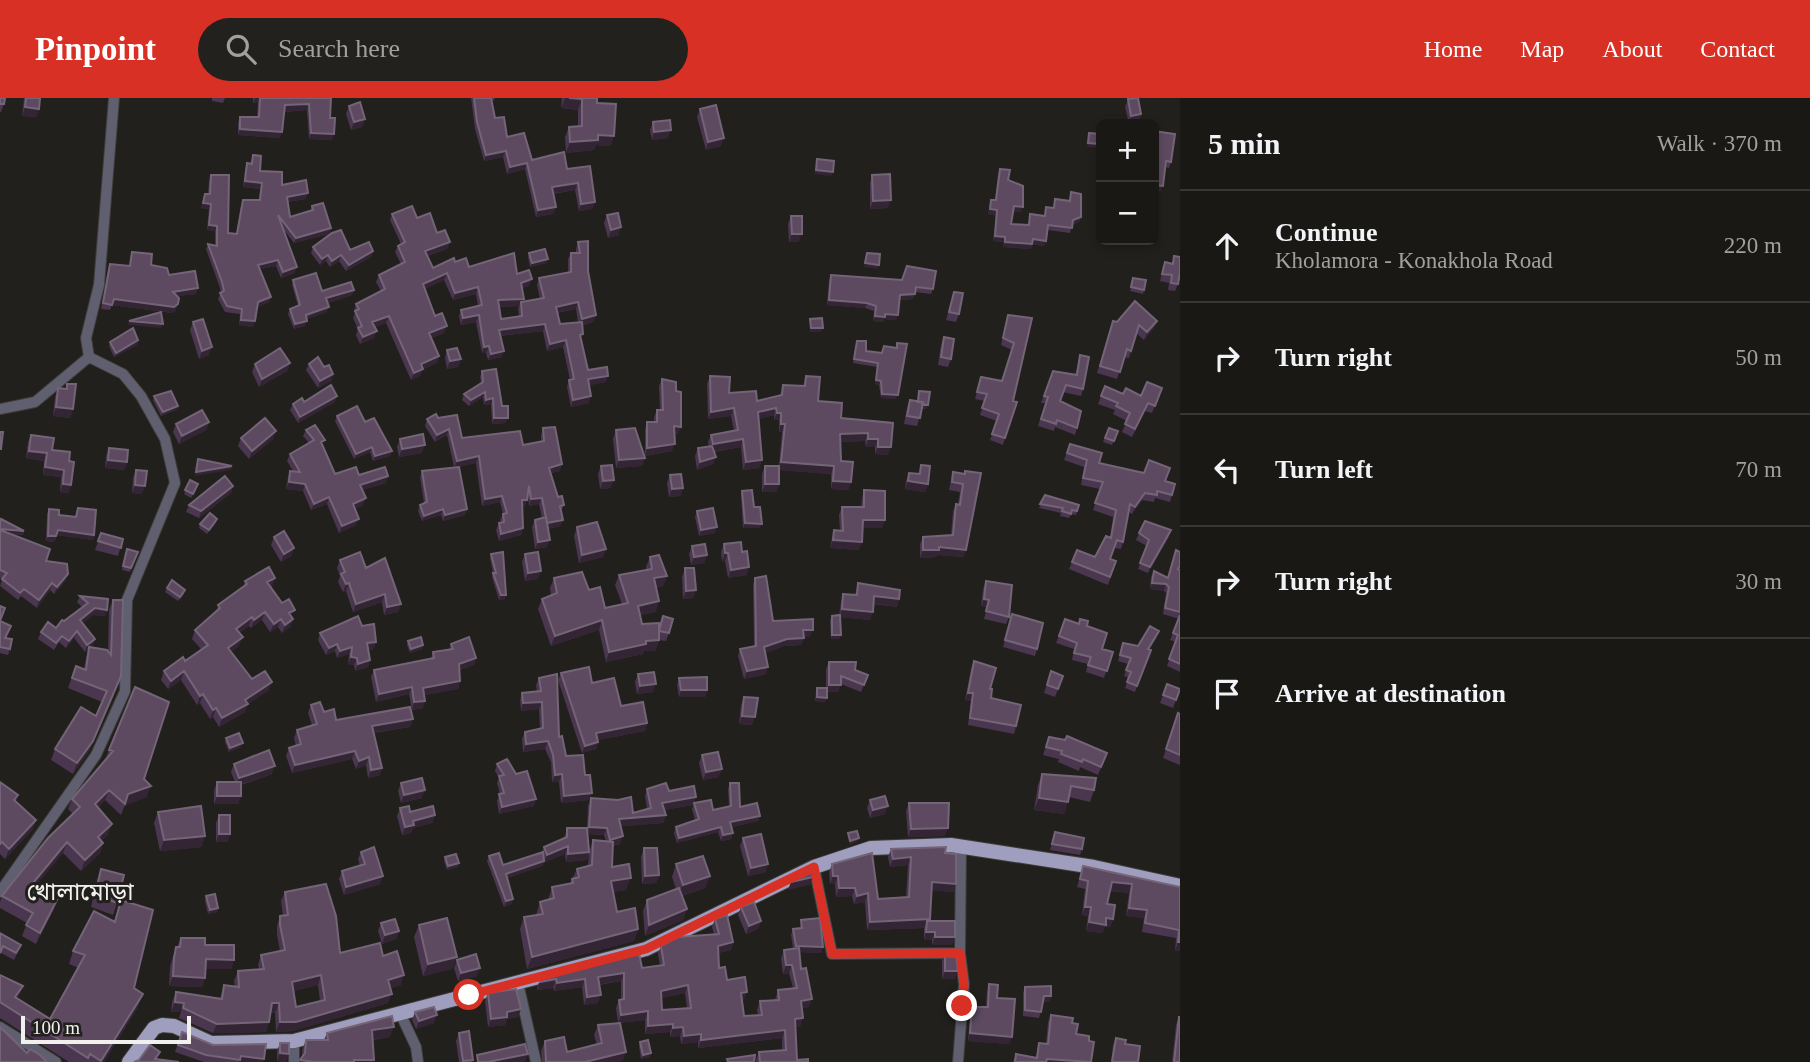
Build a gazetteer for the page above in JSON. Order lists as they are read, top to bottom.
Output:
{
  "districts": ["খোলামোড়া"],
  "scale_bar": "100 m",
  "page": {
    "header": "Pinpoint",
    "search": "Search here",
    "nav": [
      "Home",
      "Map",
      "About",
      "Contact"
    ],
    "heading": ["5 min", "Walk · 370 m"],
    "map_buttons": ["+", "−"],
    "list": [
      ["Continue", "Kholamora - Konakhola Road", "220 m"],
      ["Turn right", "50 m"],
      ["Turn left", "70 m"],
      ["Turn right", "30 m"],
      "Arrive at destination"
    ],
    "scale": "100 m"
  }
}
